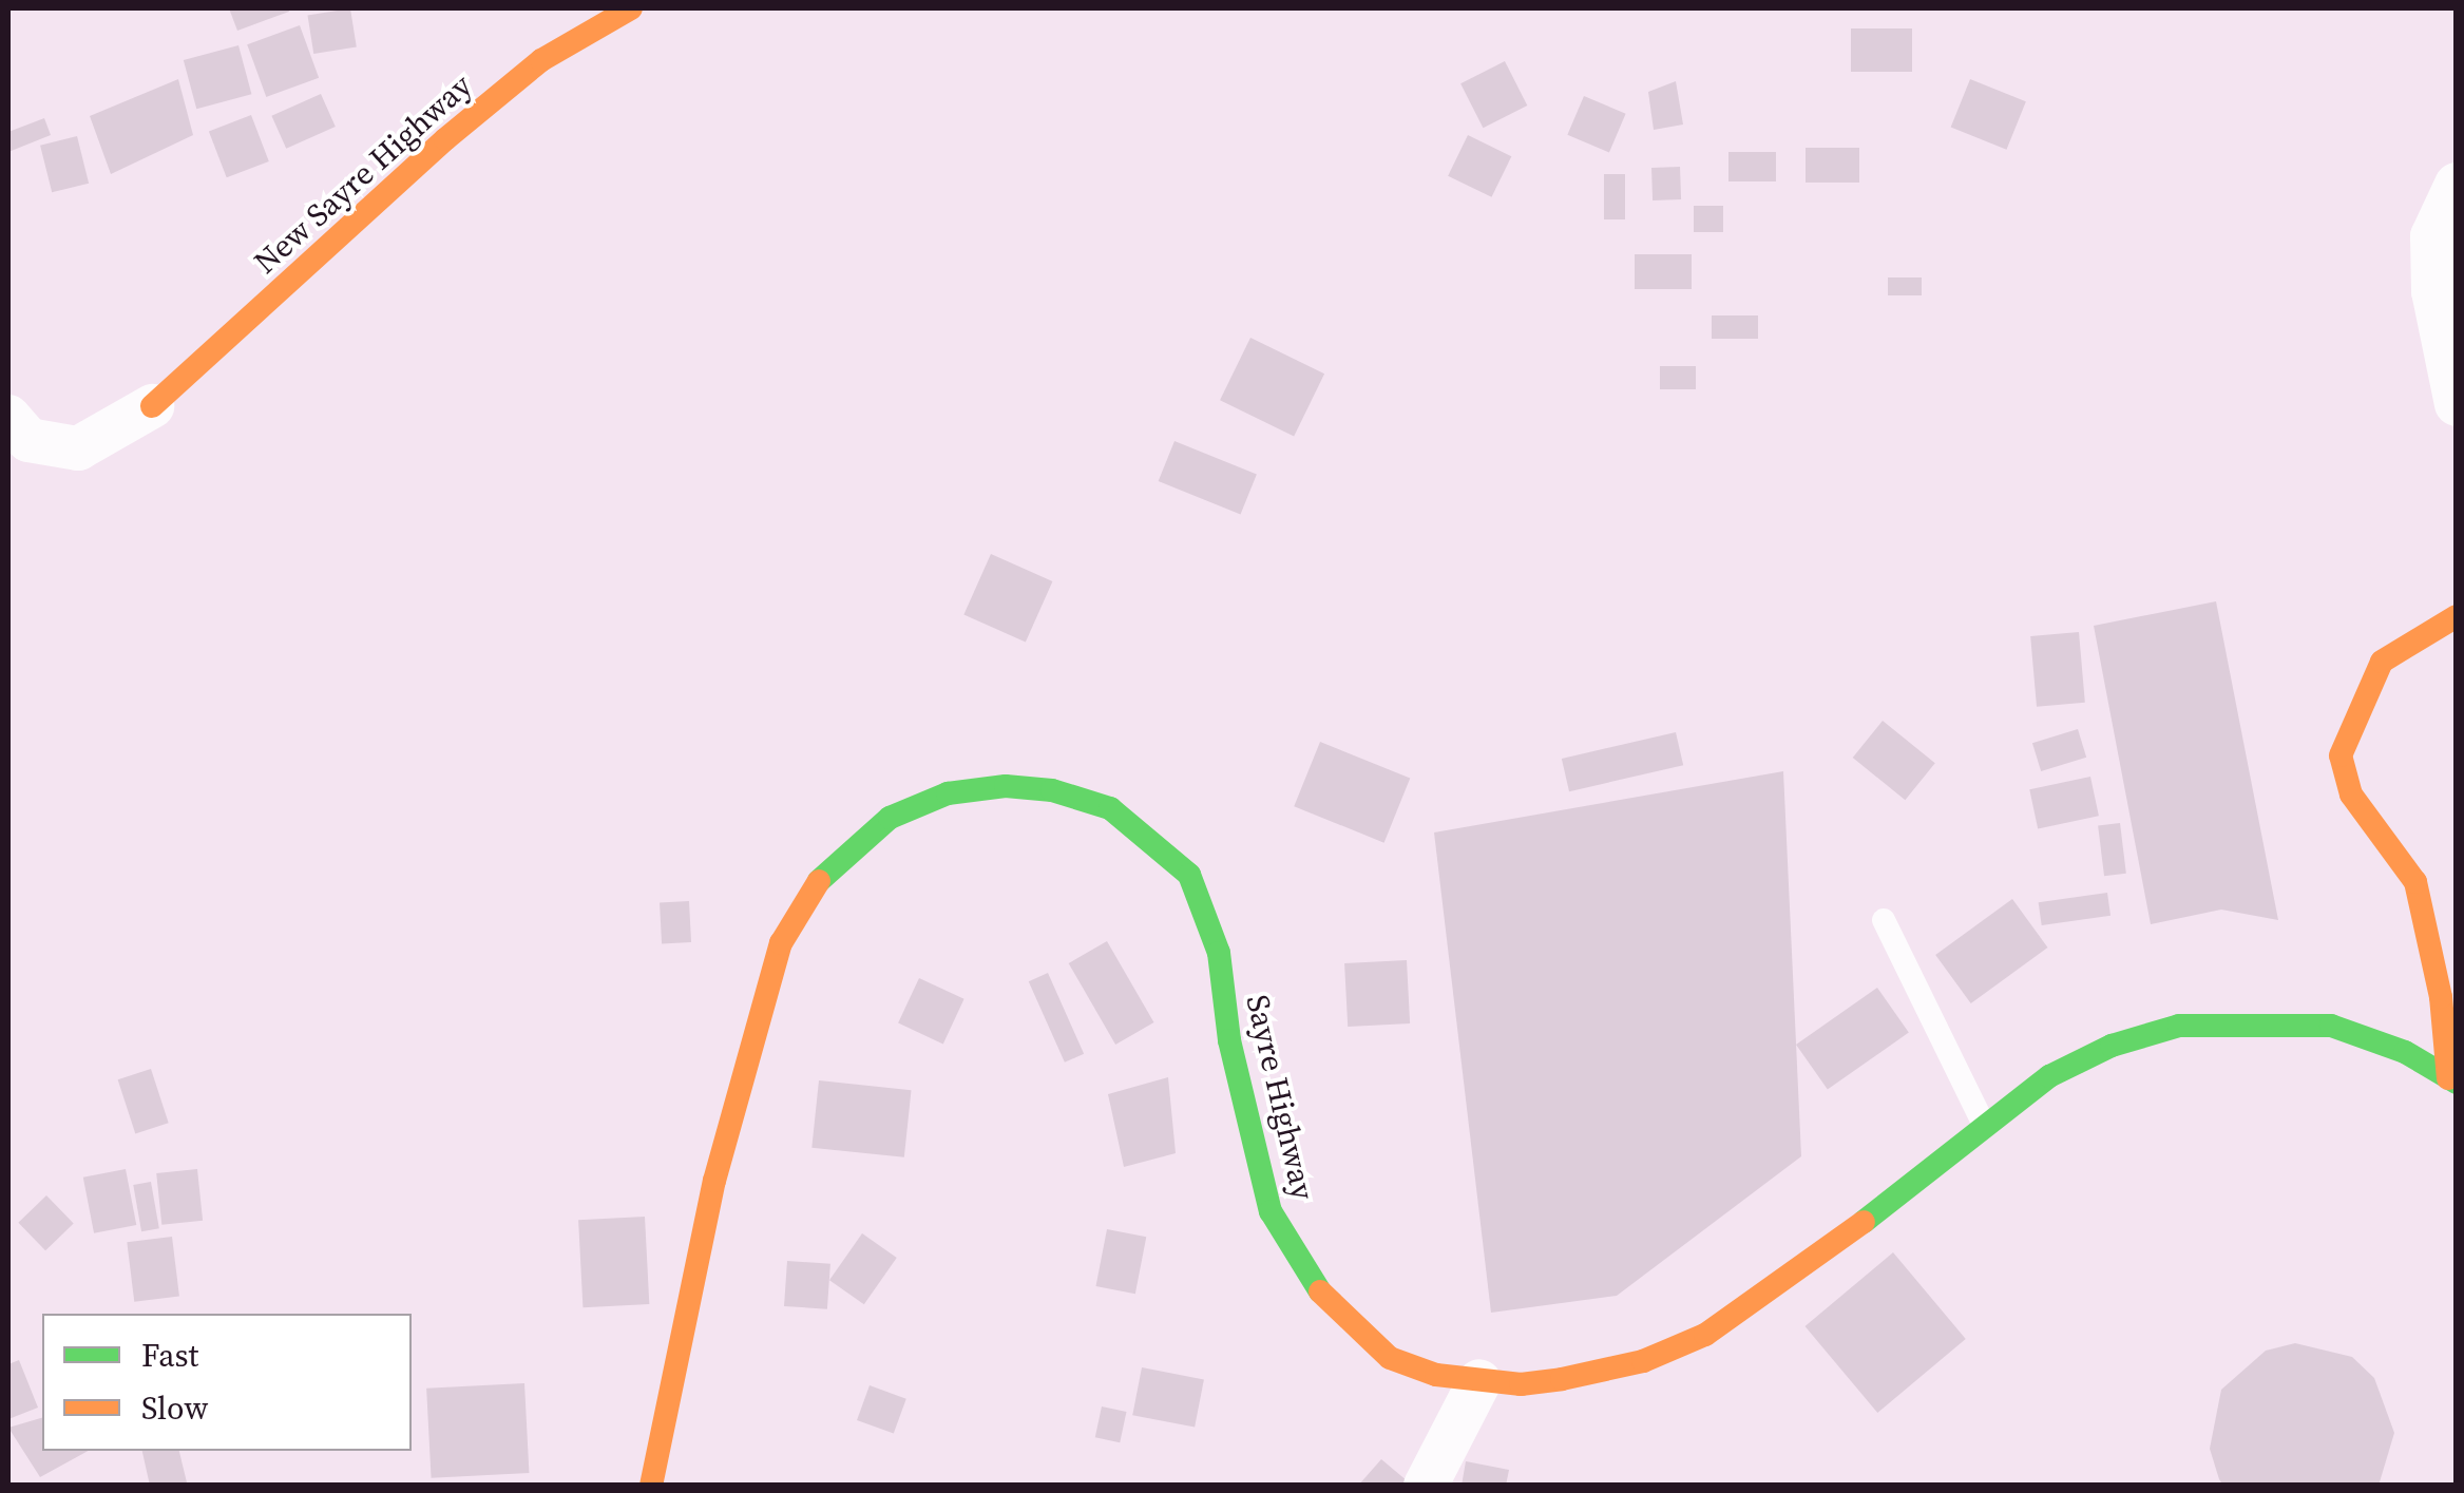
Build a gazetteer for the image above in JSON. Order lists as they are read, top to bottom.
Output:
{
  "streets": {
    "main road": ["New Sayre Highway", "Sayre Highway"]
  },
  "legend": ["Fast", "Slow"]
}
